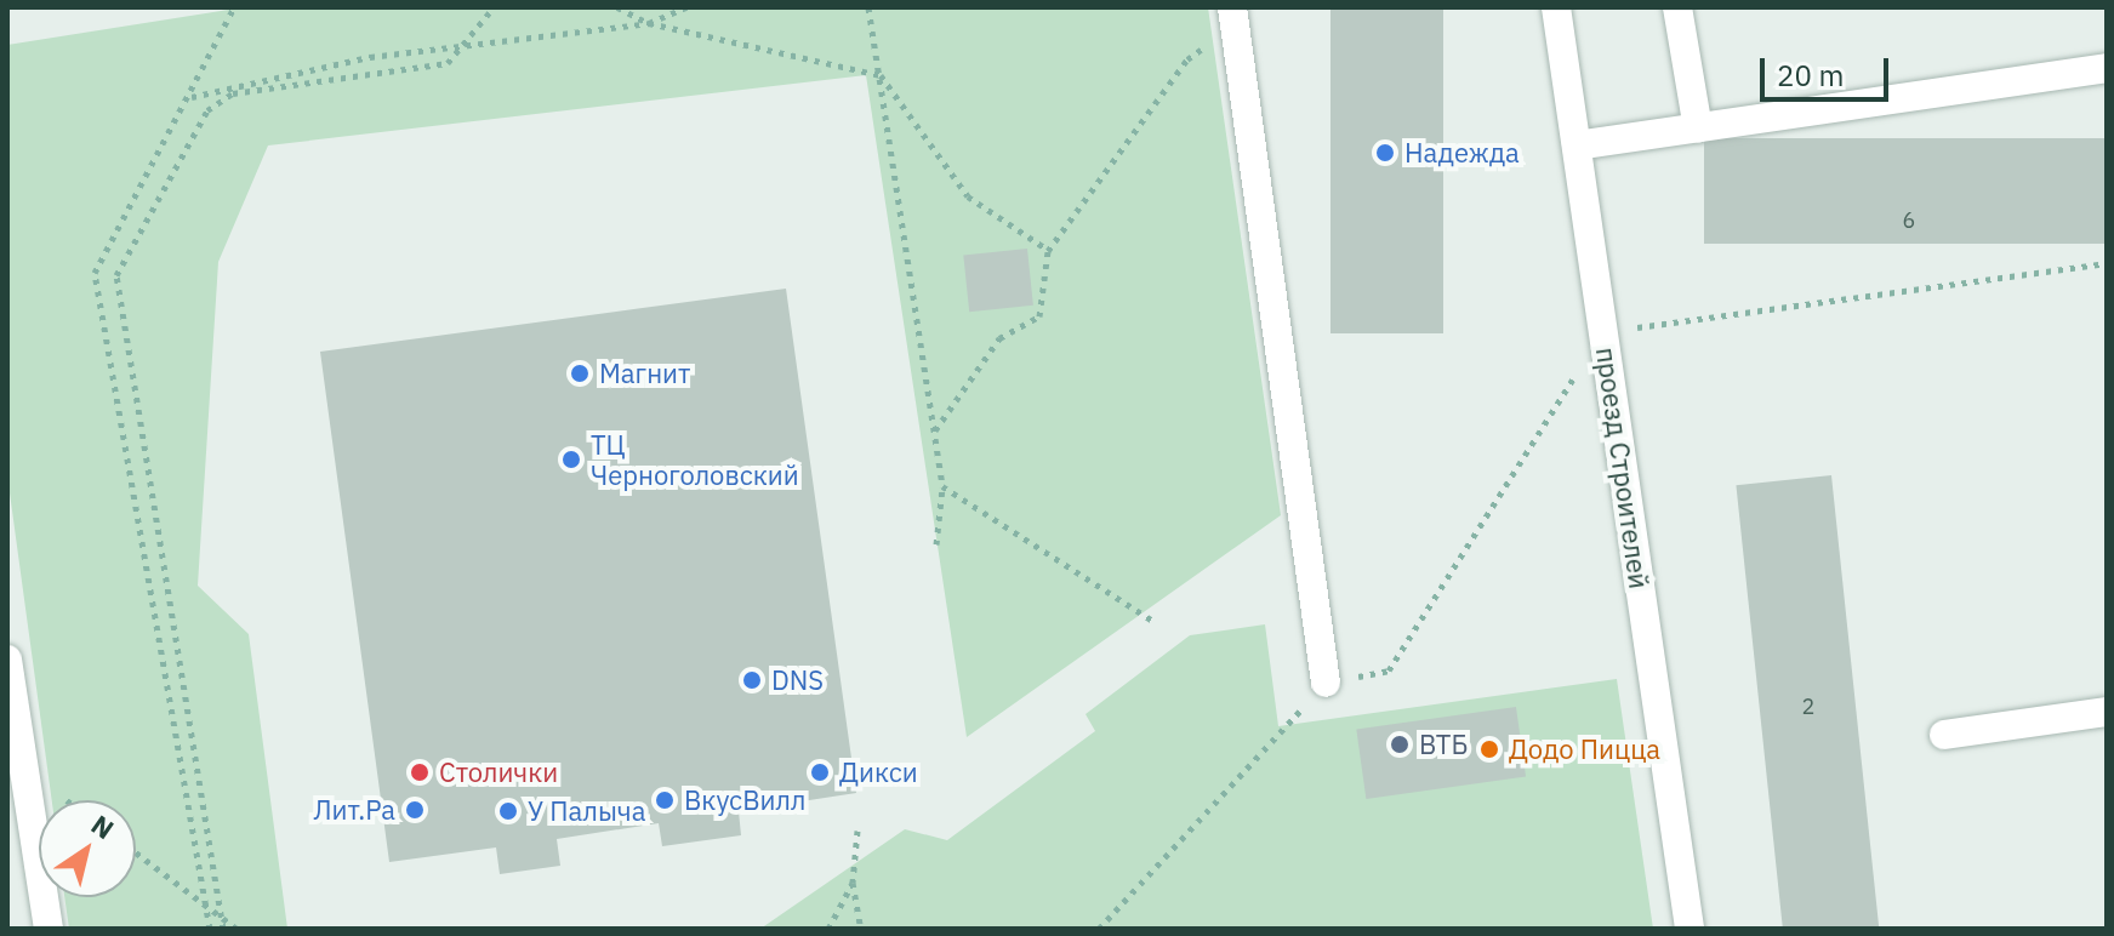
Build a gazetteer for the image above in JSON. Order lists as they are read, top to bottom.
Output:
{
  "streets": {
    "street": ["проезд Строителей"]
  },
  "places": [
    "Надежда",
    "Магнит",
    "ТЦ Черноголовский",
    "DNS",
    "ВТБ",
    "Додо Пицца",
    "Столички",
    "Дикси",
    "ВкусВилл",
    "Лит.Ра",
    "У Палыча"
  ],
  "house_numbers": ["6", "2"],
  "scale_bar": "20 m",
  "north": "top right"
}
